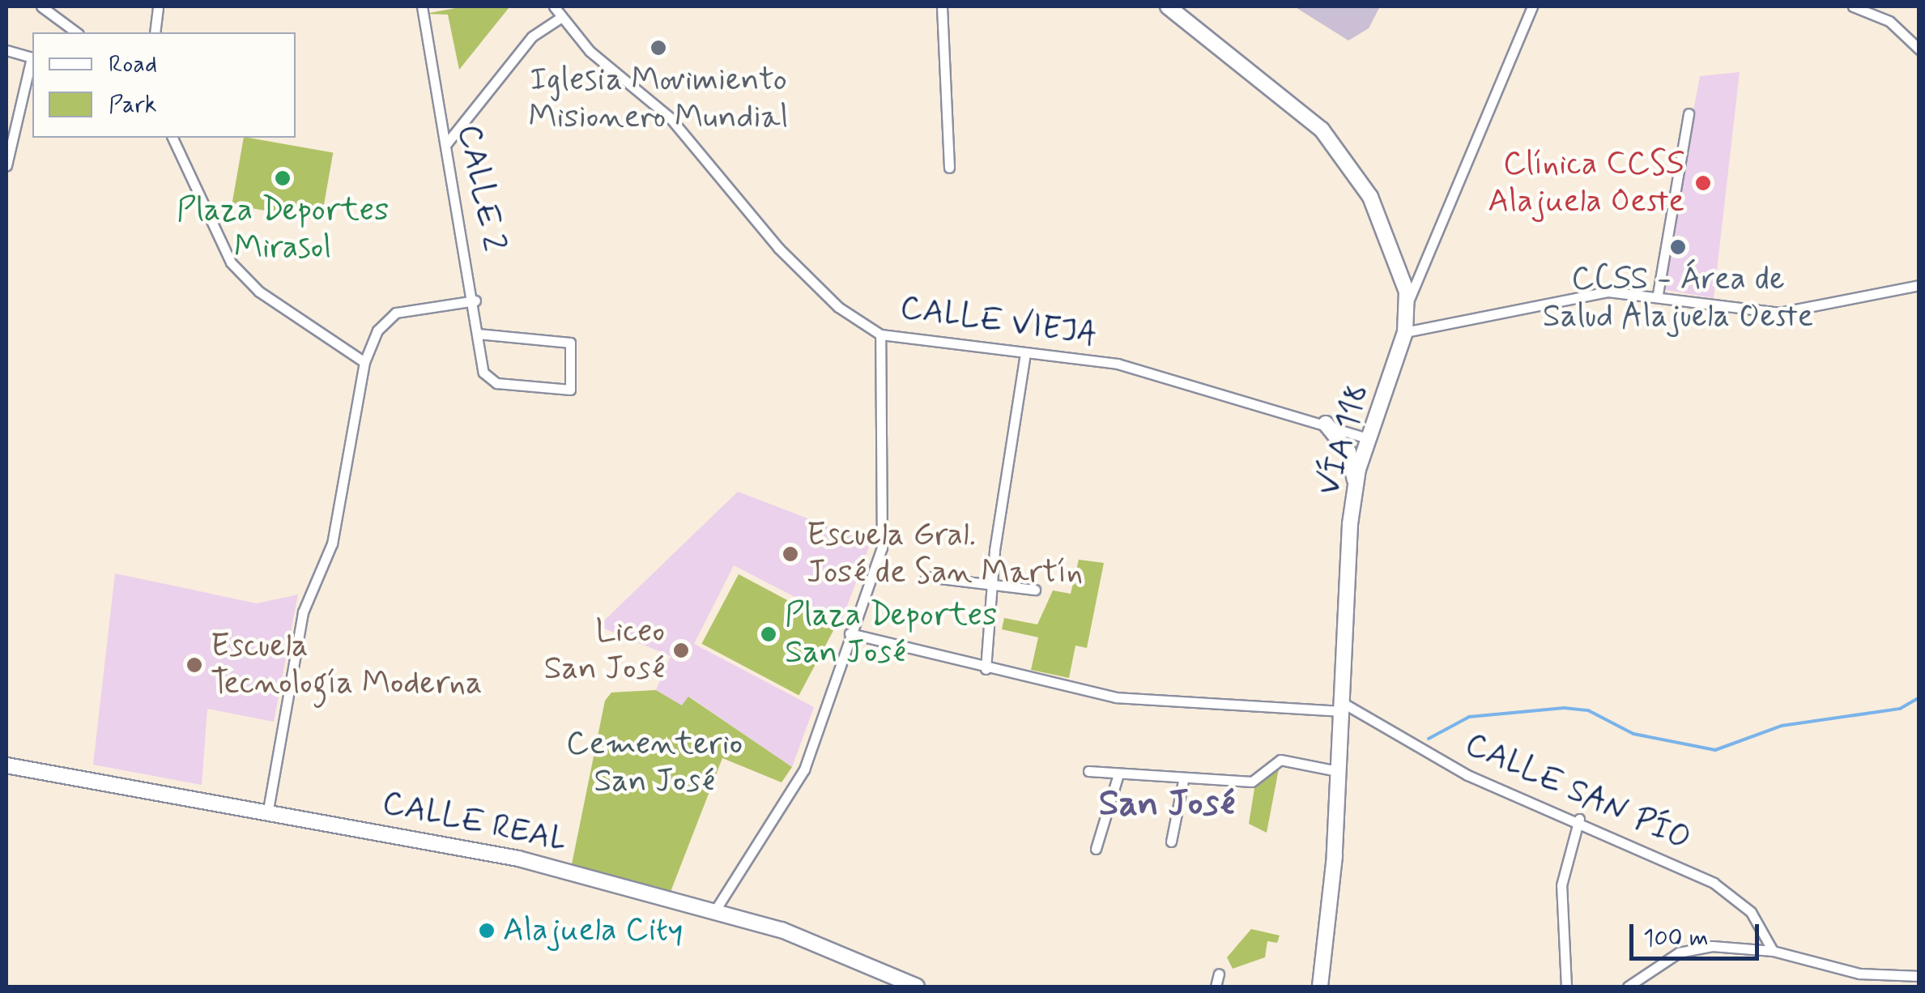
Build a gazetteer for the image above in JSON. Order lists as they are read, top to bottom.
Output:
{
  "streets": {
    "main road": ["VÍA 118", "CALLE REAL"],
    "street": ["CALLE 2", "CALLE VIEJA", "CALLE SAN PÍO"]
  },
  "crossings": [
    ["CALLE VIEJA", "VÍA 118"],
    ["VÍA 118", "CALLE SAN PÍO"]
  ],
  "districts": ["San José"],
  "parks": ["Cementerio San José"],
  "places": [
    "Iglesia Movimiento Misionero Mundial",
    "Plaza Deportes Mirasol",
    "Clínica CCSS Alajuela Oeste",
    "CCSS - Área de Salud Alajuela Oeste",
    "Escuela Gral. José de San Martín",
    "Plaza Deportes San José",
    "Liceo San José",
    "Escuela Tecnología Moderna",
    "Alajuela City"
  ],
  "legend": ["Road", "Park"],
  "scale_bar": "100 m"
}
